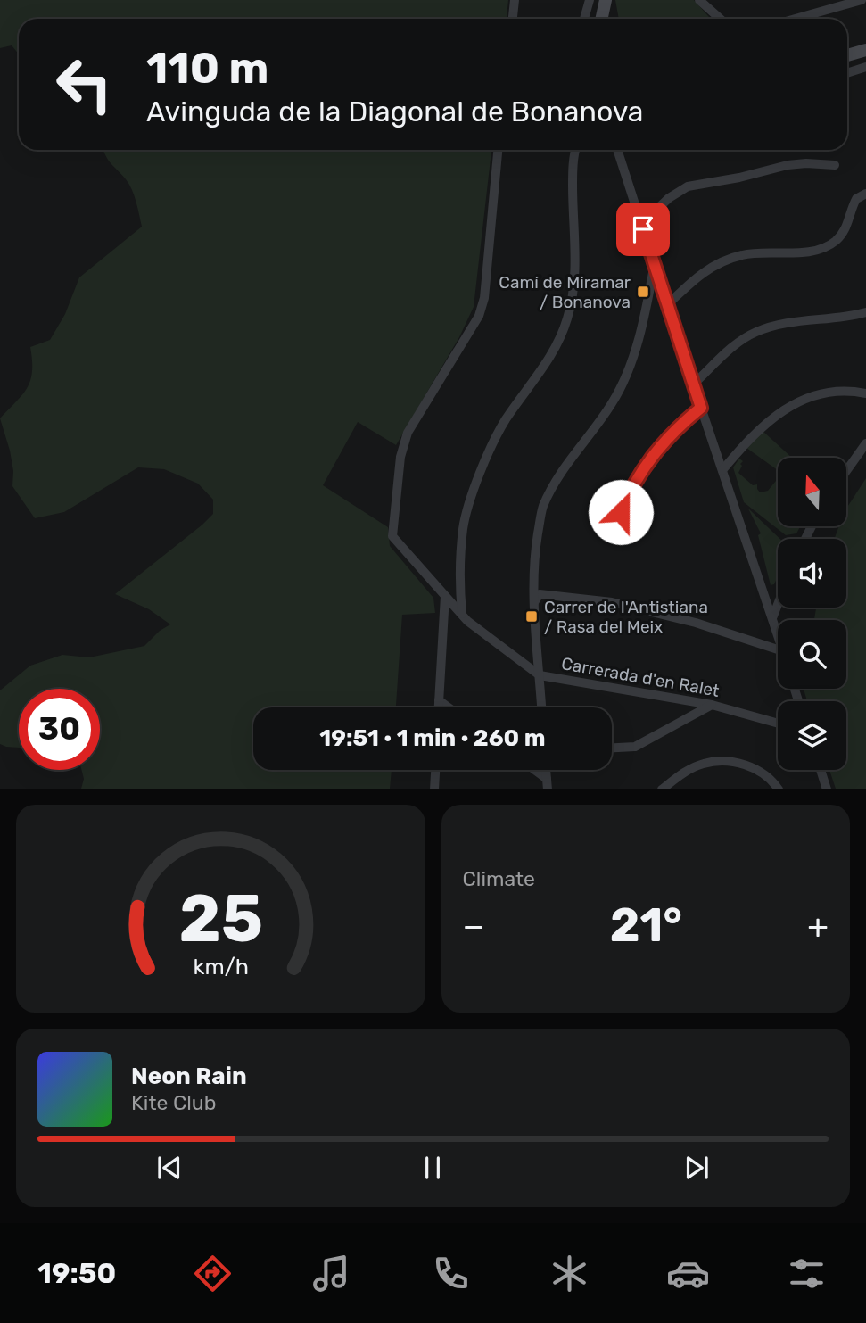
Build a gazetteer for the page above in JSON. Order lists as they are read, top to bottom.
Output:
{
  "streets": {
    "street": ["Carrerada d'en Ralet"]
  },
  "places": {
    "transit": ["Camí de Miramar / Bonanova", "Carrer de l'Antistiana / Rasa del Meix"]
  },
  "north": "top",
  "page": {
    "turn": ["110 m", "Avinguda de la Diagonal de Bonanova"],
    "limit": "30",
    "trip": "19:51 · 1 min · 260 m",
    "tile": "Climate",
    "heat": ["−", "21°", "+"],
    "song": ["Neon Rain", "Kite Club"],
    "tabs": "19:50",
    "gauge": ["25", "km/h"]
  }
}
